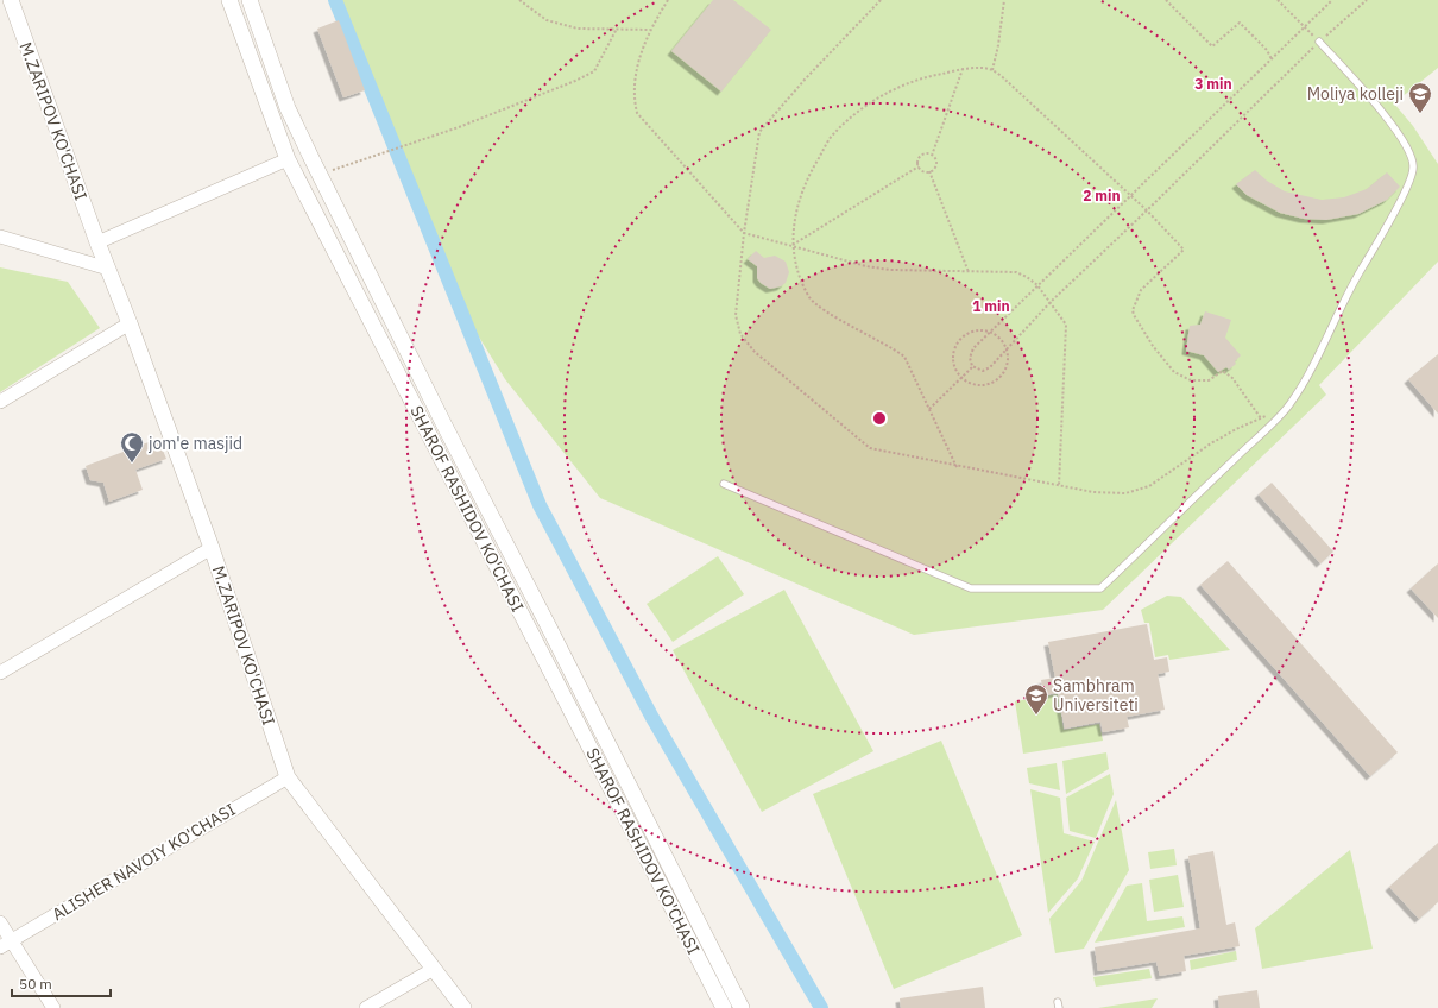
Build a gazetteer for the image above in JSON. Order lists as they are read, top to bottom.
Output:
{
  "streets": {
    "street": ["M.ZARIPOV KO'CHASI", "SHAROF RASHIDOV KO'CHASI", "ALISHER NAVOIY KO'CHASI"]
  },
  "crossings": [
    ["M.ZARIPOV KO'CHASI", "ALISHER NAVOIY KO'CHASI"]
  ],
  "places": {
    "school or university": ["Moliya kolleji", "Sambhram Universiteti"],
    "mosque": ["jom'e masjid"]
  },
  "scale_bar": "50 m",
  "rings": ["3 min", "2 min", "1 min"]
}
